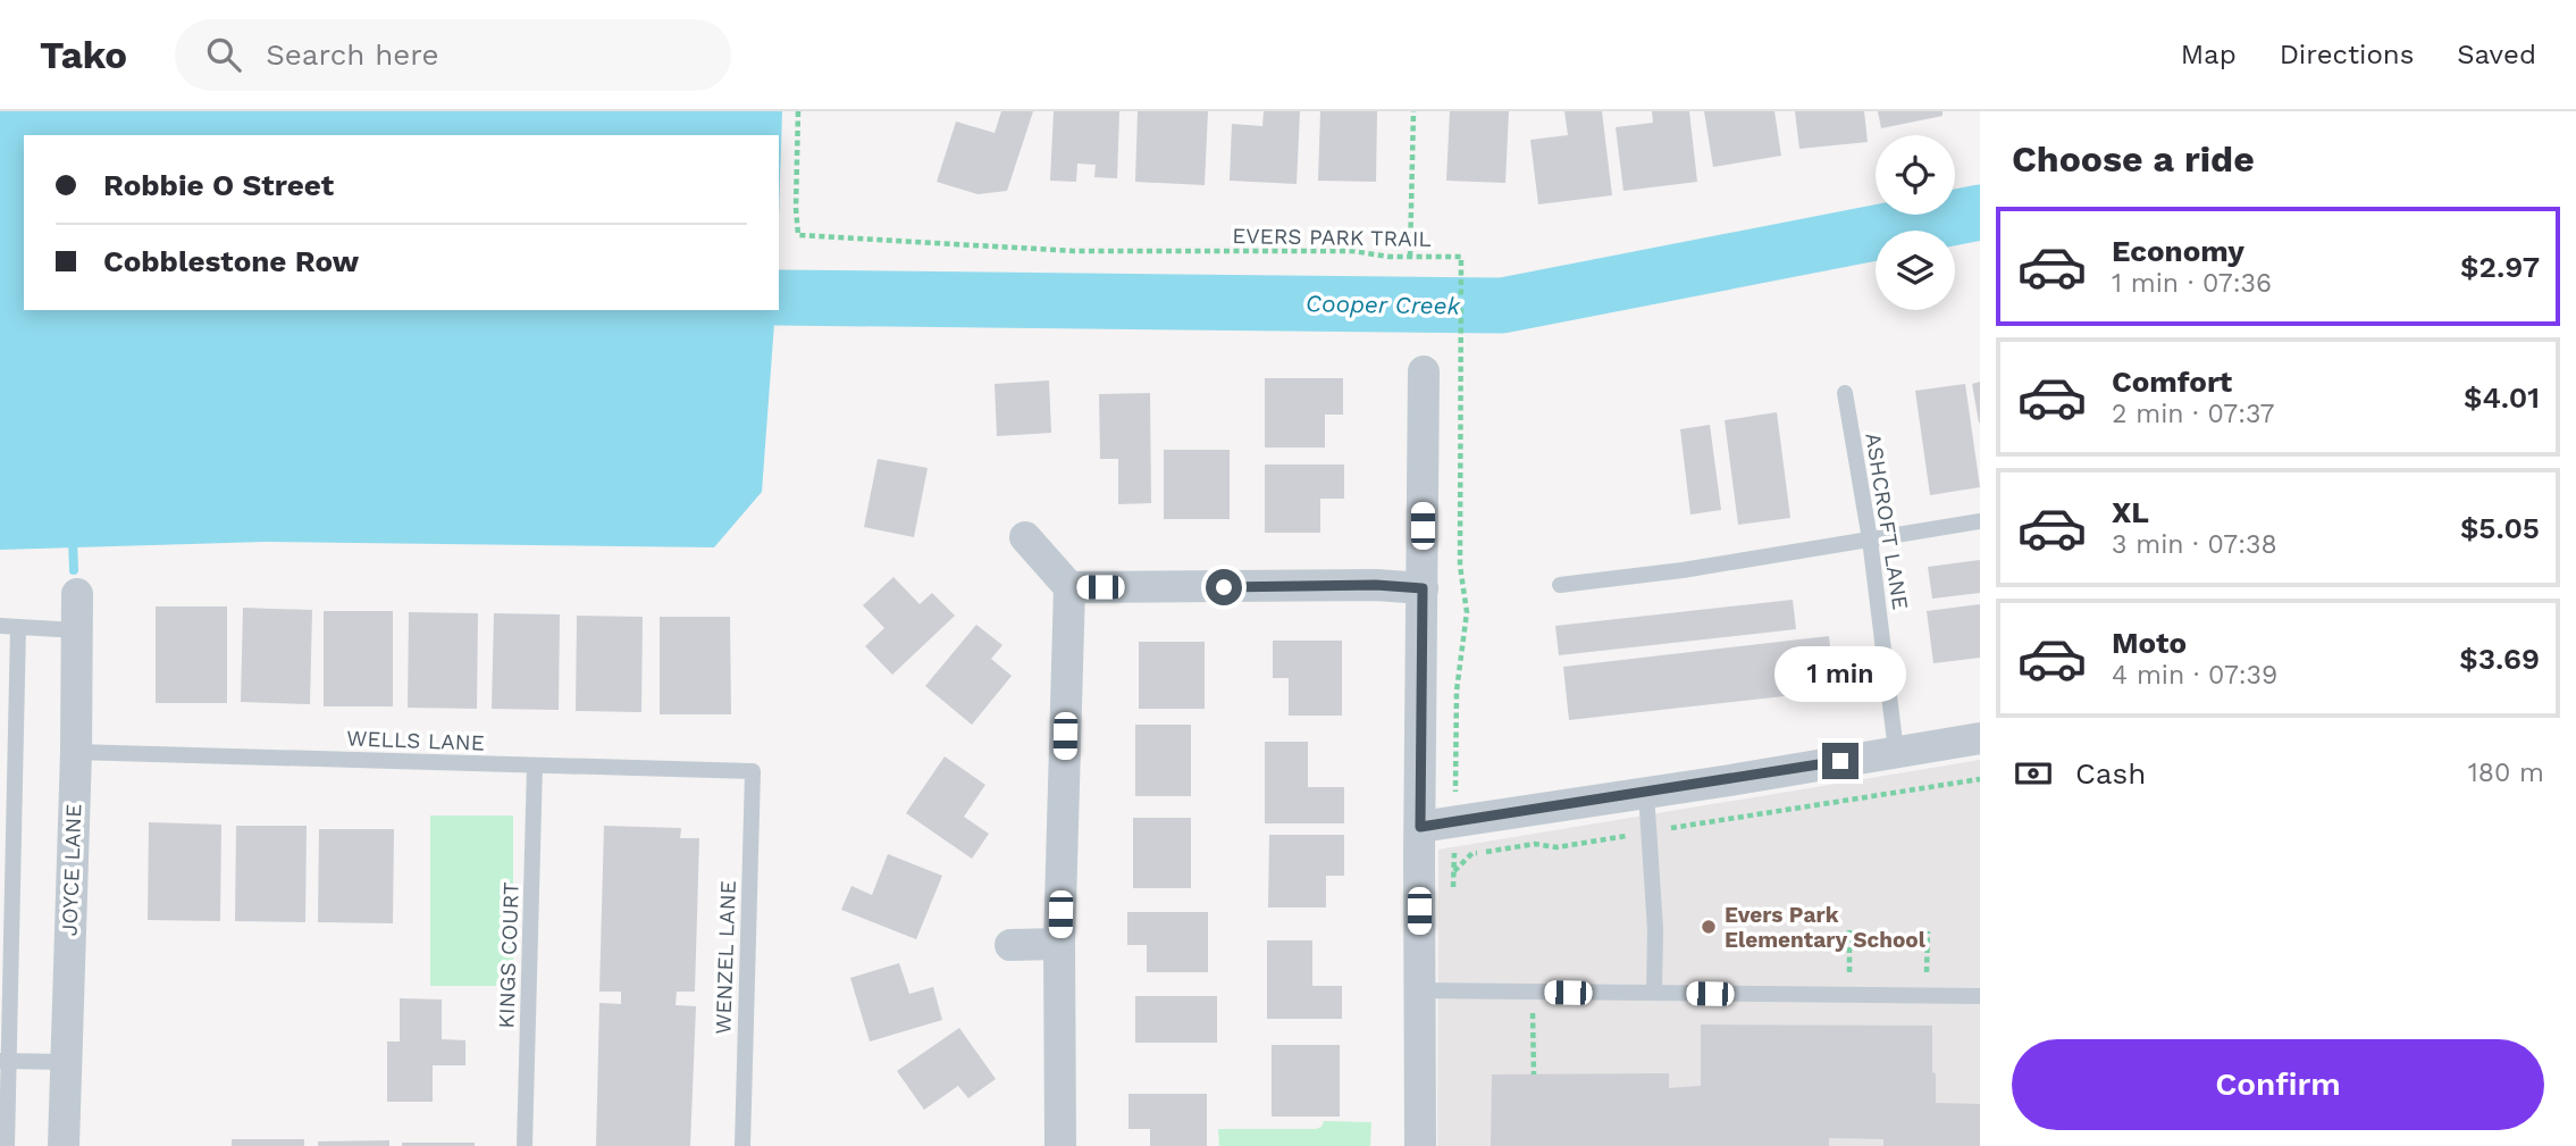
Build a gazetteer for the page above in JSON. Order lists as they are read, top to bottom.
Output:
{
  "streets": {
    "street": ["JOYCE LANE"],
    "lane": [
      "ASHCROFT LANE",
      "WELLS LANE",
      "KINGS COURT",
      "WENZEL LANE"
    ],
    "path": ["EVERS PARK TRAIL"]
  },
  "crossings": [
    ["WELLS LANE", "JOYCE LANE"],
    ["WELLS LANE", "KINGS COURT"],
    ["WELLS LANE", "WENZEL LANE"]
  ],
  "water": ["Cooper Creek"],
  "places": ["Evers Park Elementary School"],
  "page": {
    "header": "Tako",
    "search": "Search here",
    "nav": ["Map", "Directions", "Saved"],
    "heading": "Choose a ride",
    "banner": ["Robbie O Street", "Cobblestone Row"],
    "list": [
      {
        "name": "Economy",
        "note": "1 min · 07:36",
        "value": "$2.97"
      },
      {
        "name": "Comfort",
        "note": "2 min · 07:37",
        "value": "$4.01"
      },
      {
        "name": "XL",
        "note": "3 min · 07:38",
        "value": "$5.05"
      },
      {
        "name": "Moto",
        "note": "4 min · 07:39",
        "value": "$3.69"
      }
    ],
    "bubble": "1 min",
    "pay": ["Cash", "180 m"],
    "buttons": "Confirm"
  }
}
